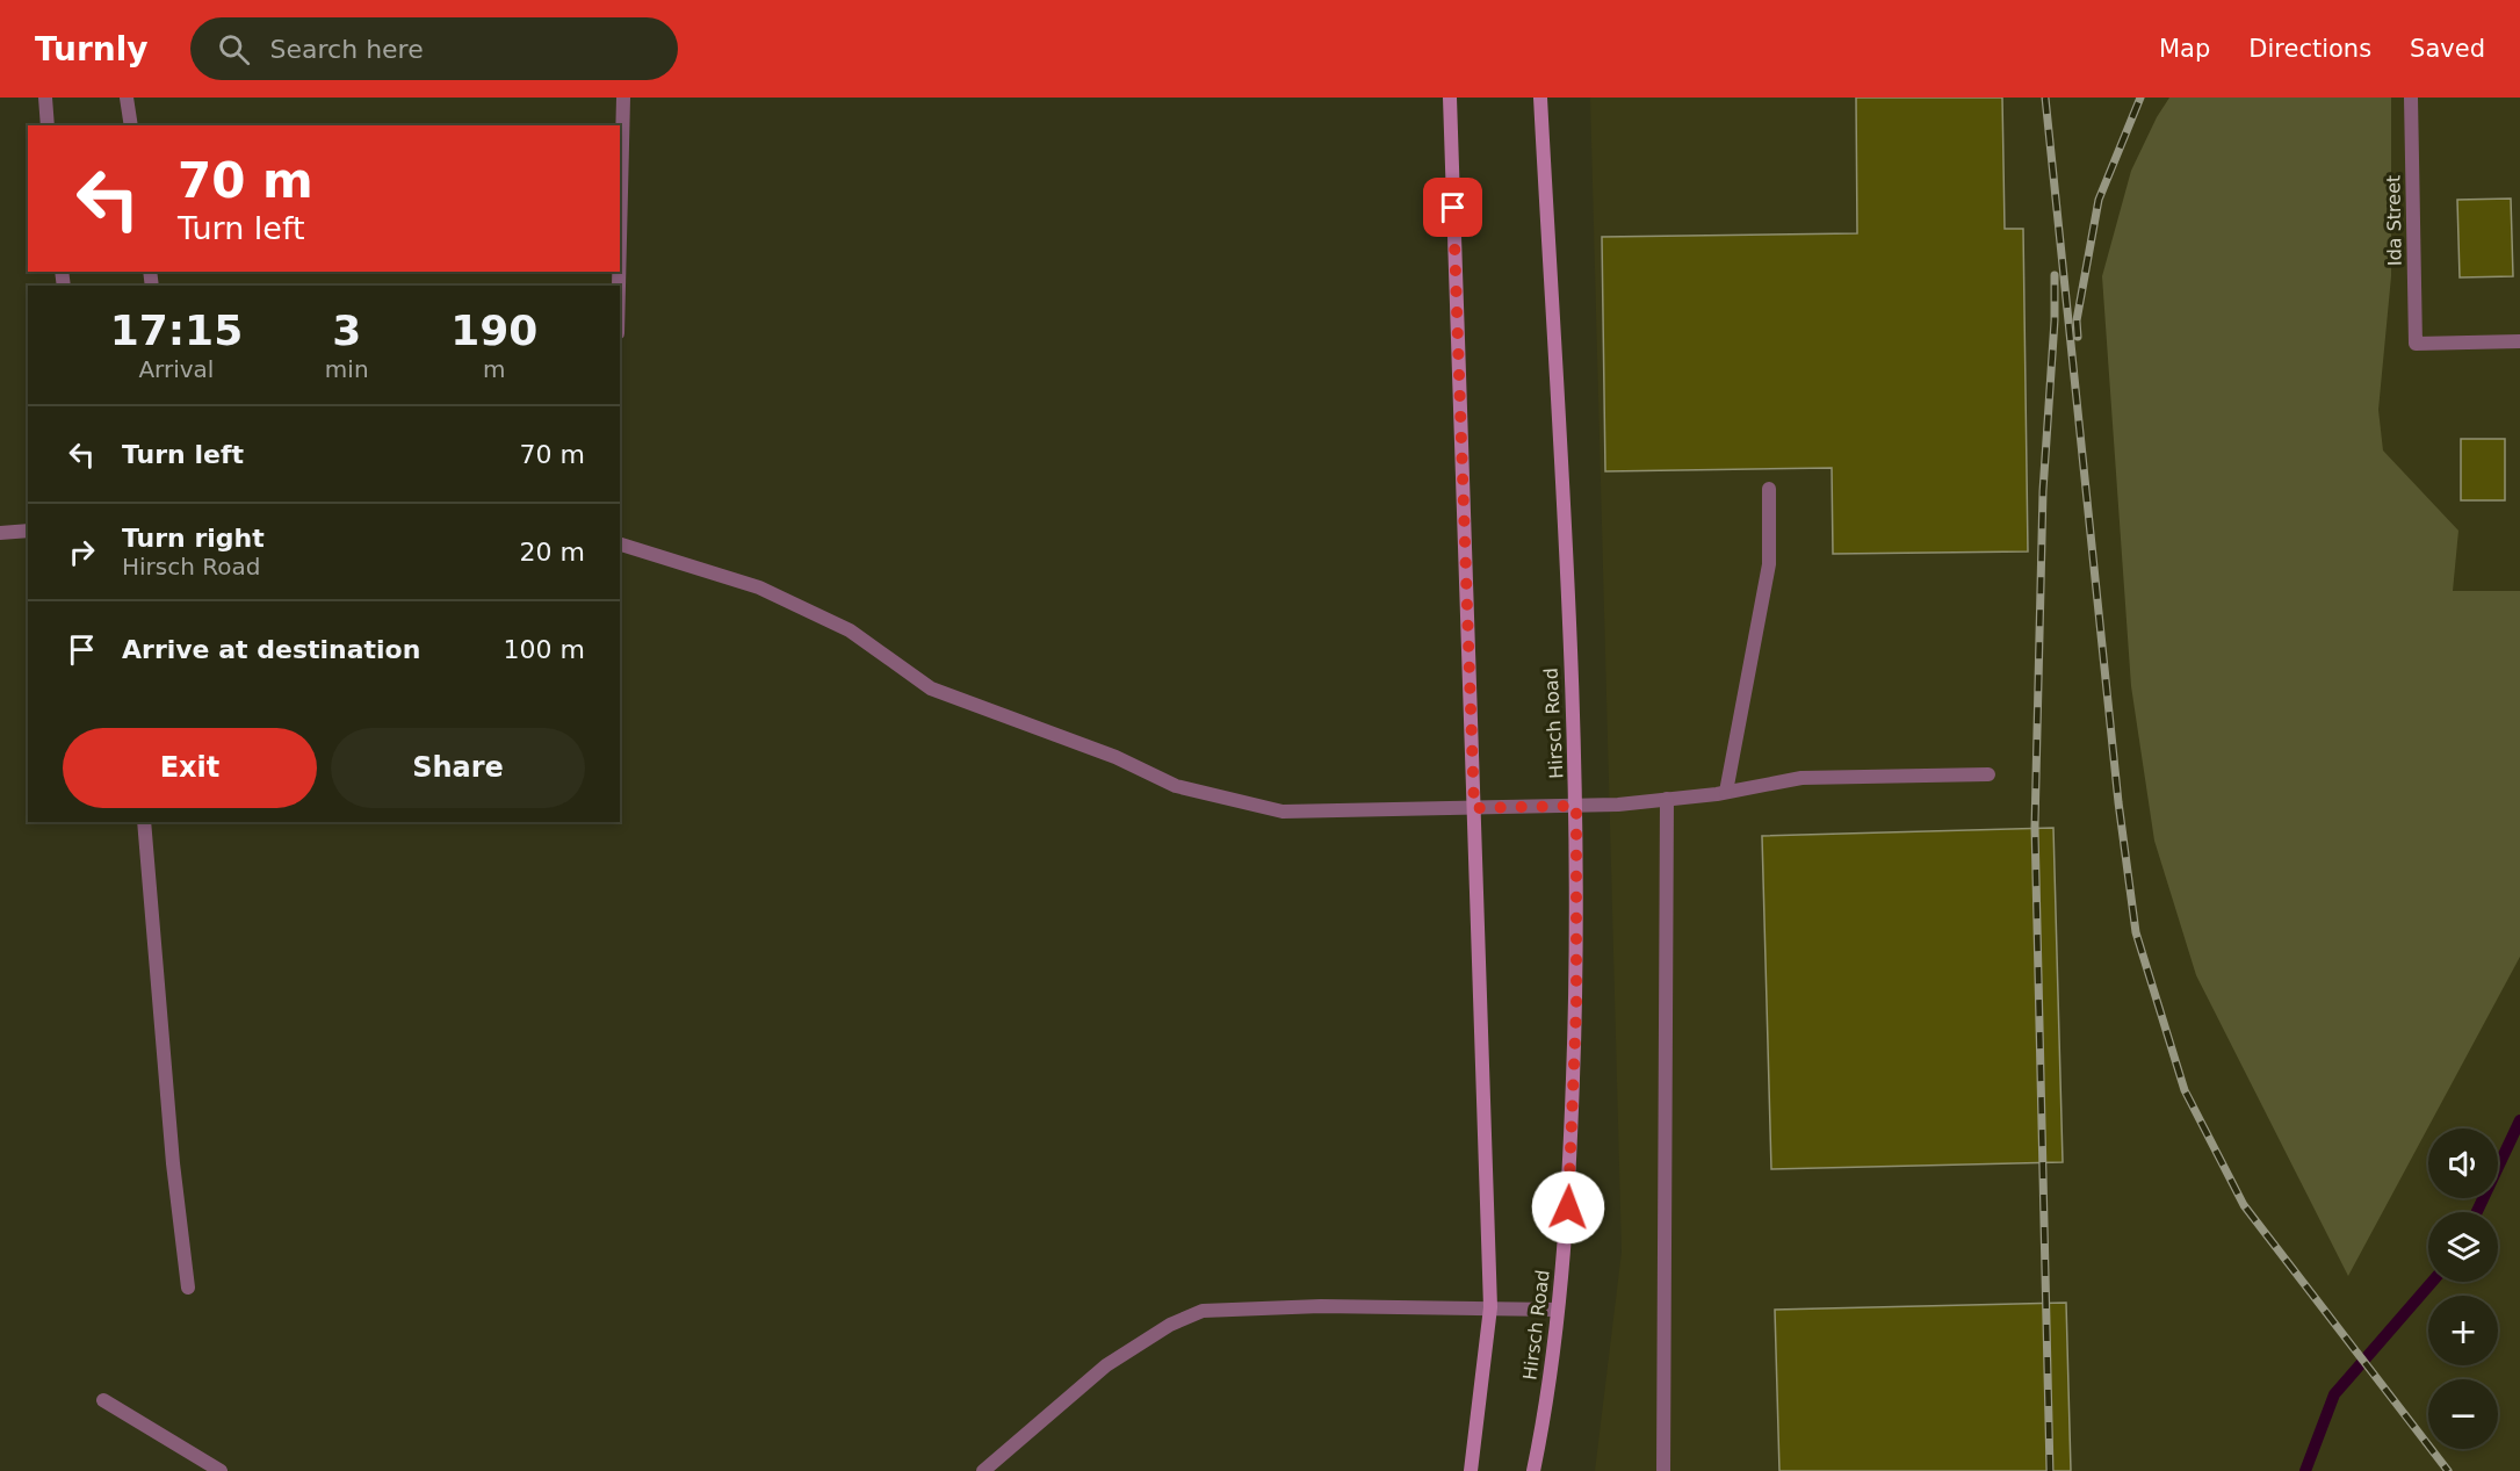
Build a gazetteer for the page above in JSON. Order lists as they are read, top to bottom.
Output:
{
  "streets": {
    "main road": ["Hirsch Road"],
    "street": ["Ida Street"]
  },
  "page": {
    "header": "Turnly",
    "search": "Search here",
    "nav": ["Map", "Directions", "Saved"],
    "turn": ["70 m", "Turn left"],
    "eta": [
      "17:15",
      "Arrival",
      "3",
      "min",
      "190",
      "m"
    ],
    "list": [
      {
        "name": "Turn left",
        "value": "70 m"
      },
      {
        "name": "Turn right",
        "note": "Hirsch Road",
        "value": "20 m"
      },
      {
        "name": "Arrive at destination",
        "value": "100 m"
      }
    ],
    "buttons": ["Exit", "Share"],
    "map_buttons": ["+", "−"]
  }
}
